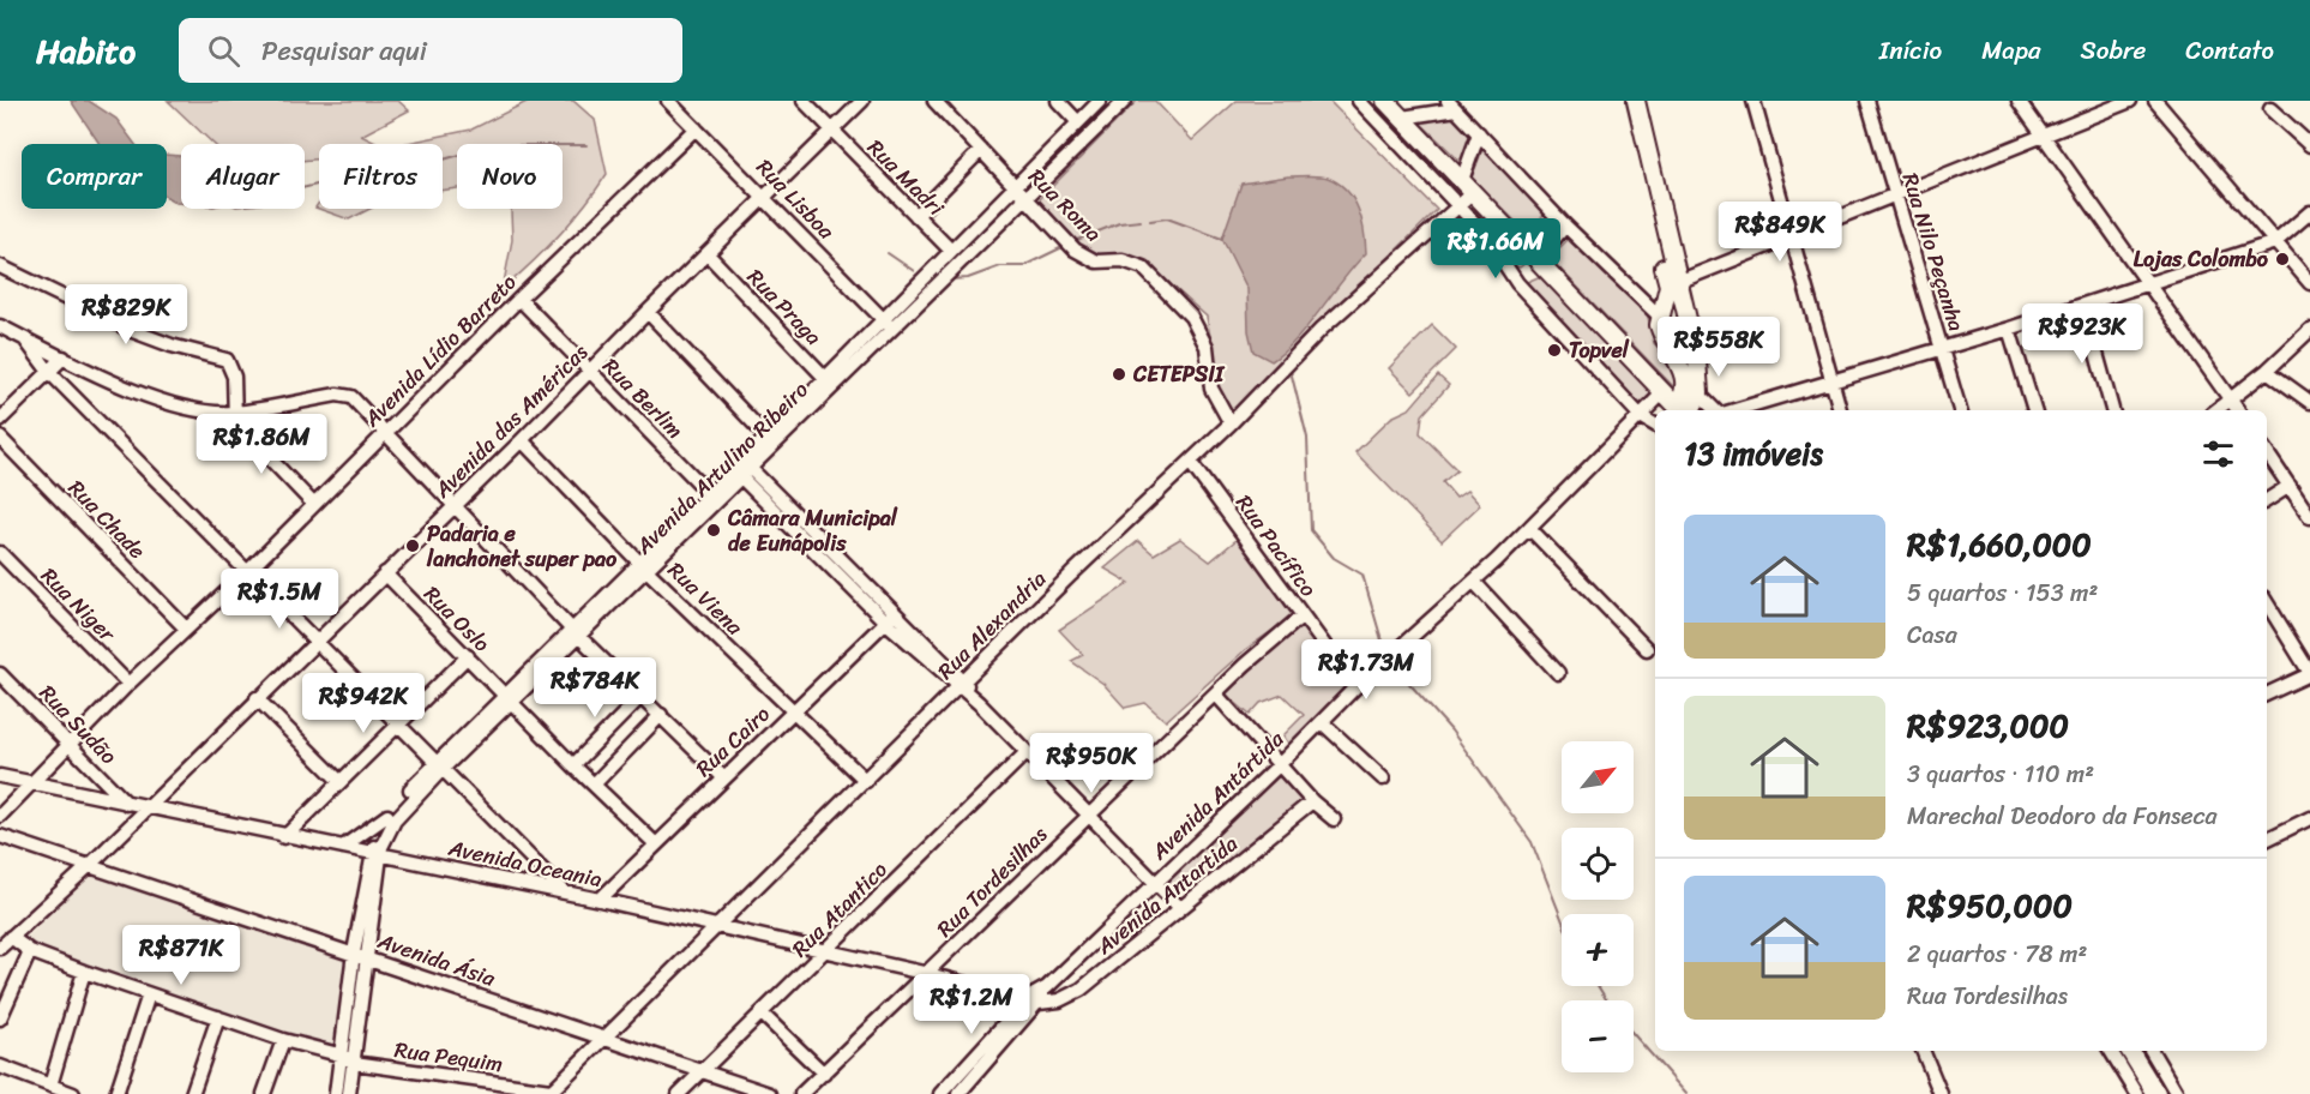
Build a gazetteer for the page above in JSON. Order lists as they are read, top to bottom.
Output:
{
  "streets": {
    "street": [
      "Rua Madri",
      "Rua Lisboa",
      "Rua Roma",
      "Rua Nilo Peçanha",
      "Rua Praga",
      "Avenida Lídio Barreto",
      "Rua Berlim",
      "Avenida das Américas",
      "Avenida Artulino Ribeiro",
      "Rua Chade",
      "Rua Pacífico",
      "Rua Viena",
      "Rua Niger",
      "Rua Oslo",
      "Rua Alexandria",
      "Rua Sudão",
      "Rua Cairo",
      "Avenida Antártida",
      "Avenida Oceania",
      "Rua Tordesilhas",
      "Avenida Antartida",
      "Rua Atantico",
      "Avenida Ásia",
      "Rua Pequim"
    ]
  },
  "crossings": [
    ["Rua Madri", "Avenida das Américas"],
    ["Rua Madri", "Avenida Artulino Ribeiro"],
    ["Rua Lisboa", "Avenida Lídio Barreto"],
    ["Rua Lisboa", "Avenida das Américas"],
    ["Rua Lisboa", "Avenida Artulino Ribeiro"],
    ["Rua Roma", "Avenida Artulino Ribeiro"],
    ["Rua Roma", "Rua Alexandria"],
    ["Rua Praga", "Avenida das Américas"],
    ["Rua Praga", "Avenida Artulino Ribeiro"],
    ["Avenida Lídio Barreto", "Rua Berlim"],
    ["Avenida Lídio Barreto", "Rua Chade"],
    ["Avenida Lídio Barreto", "Rua Niger"],
    ["Avenida Lídio Barreto", "Rua Sudão"],
    ["Avenida Lídio Barreto", "Avenida Oceania"],
    ["Rua Berlim", "Avenida das Américas"],
    ["Rua Berlim", "Avenida Artulino Ribeiro"],
    ["Avenida das Américas", "Rua Viena"],
    ["Avenida das Américas", "Rua Oslo"],
    ["Avenida das Américas", "Avenida Oceania"],
    ["Avenida das Américas", "Avenida Ásia"],
    ["Avenida das Américas", "Rua Pequim"],
    ["Avenida Artulino Ribeiro", "Rua Viena"],
    ["Avenida Artulino Ribeiro", "Rua Oslo"],
    ["Avenida Artulino Ribeiro", "Avenida Oceania"],
    ["Avenida Artulino Ribeiro", "Avenida Ásia"],
    ["Avenida Artulino Ribeiro", "Rua Pequim"],
    ["Rua Pacífico", "Rua Alexandria"],
    ["Rua Pacífico", "Avenida Antártida"],
    ["Rua Pacífico", "Rua Tordesilhas"],
    ["Rua Viena", "Rua Alexandria"],
    ["Rua Viena", "Rua Cairo"],
    ["Rua Oslo", "Rua Cairo"],
    ["Rua Alexandria", "Avenida Oceania"],
    ["Rua Alexandria", "Avenida Ásia"],
    ["Rua Alexandria", "Rua Pequim"],
    ["Rua Sudão", "Avenida Oceania"],
    ["Rua Cairo", "Avenida Oceania"],
    ["Avenida Antártida", "Avenida Oceania"],
    ["Avenida Antártida", "Avenida Antartida"],
    ["Avenida Oceania", "Rua Tordesilhas"],
    ["Avenida Oceania", "Avenida Antartida"],
    ["Avenida Oceania", "Rua Atantico"],
    ["Rua Atantico", "Avenida Ásia"]
  ],
  "places": [
    "Lojas Colombo",
    "Topvel",
    "CETEPSII",
    "Câmara Municipal de Eunápolis",
    "Padaria e lanchonet super pao"
  ],
  "north": "top right",
  "page": {
    "header": "Habito",
    "search": "Pesquisar aqui",
    "nav": [
      "Início",
      "Mapa",
      "Sobre",
      "Contato"
    ],
    "chip": [
      "Comprar",
      "Alugar",
      "Filtros",
      "Novo"
    ],
    "price": [
      "R$849K",
      "R$1.66M",
      "R$829K",
      "R$923K",
      "R$558K",
      "R$1.86M",
      "R$1.5M",
      "R$1.73M",
      "R$784K",
      "R$942K",
      "R$950K",
      "R$871K",
      "R$1.2M"
    ],
    "heading": "13 imóveis",
    "list": [
      {
        "name": "R$1,660,000",
        "note": "5 quartos · 153 m² · Casa"
      },
      {
        "name": "R$923,000",
        "note": "3 quartos · 110 m² · Marechal Deodoro da Fonseca"
      },
      {
        "name": "R$950,000",
        "note": "2 quartos · 78 m² · Rua Tordesilhas"
      }
    ],
    "map_buttons": ["+", "−"]
  }
}
